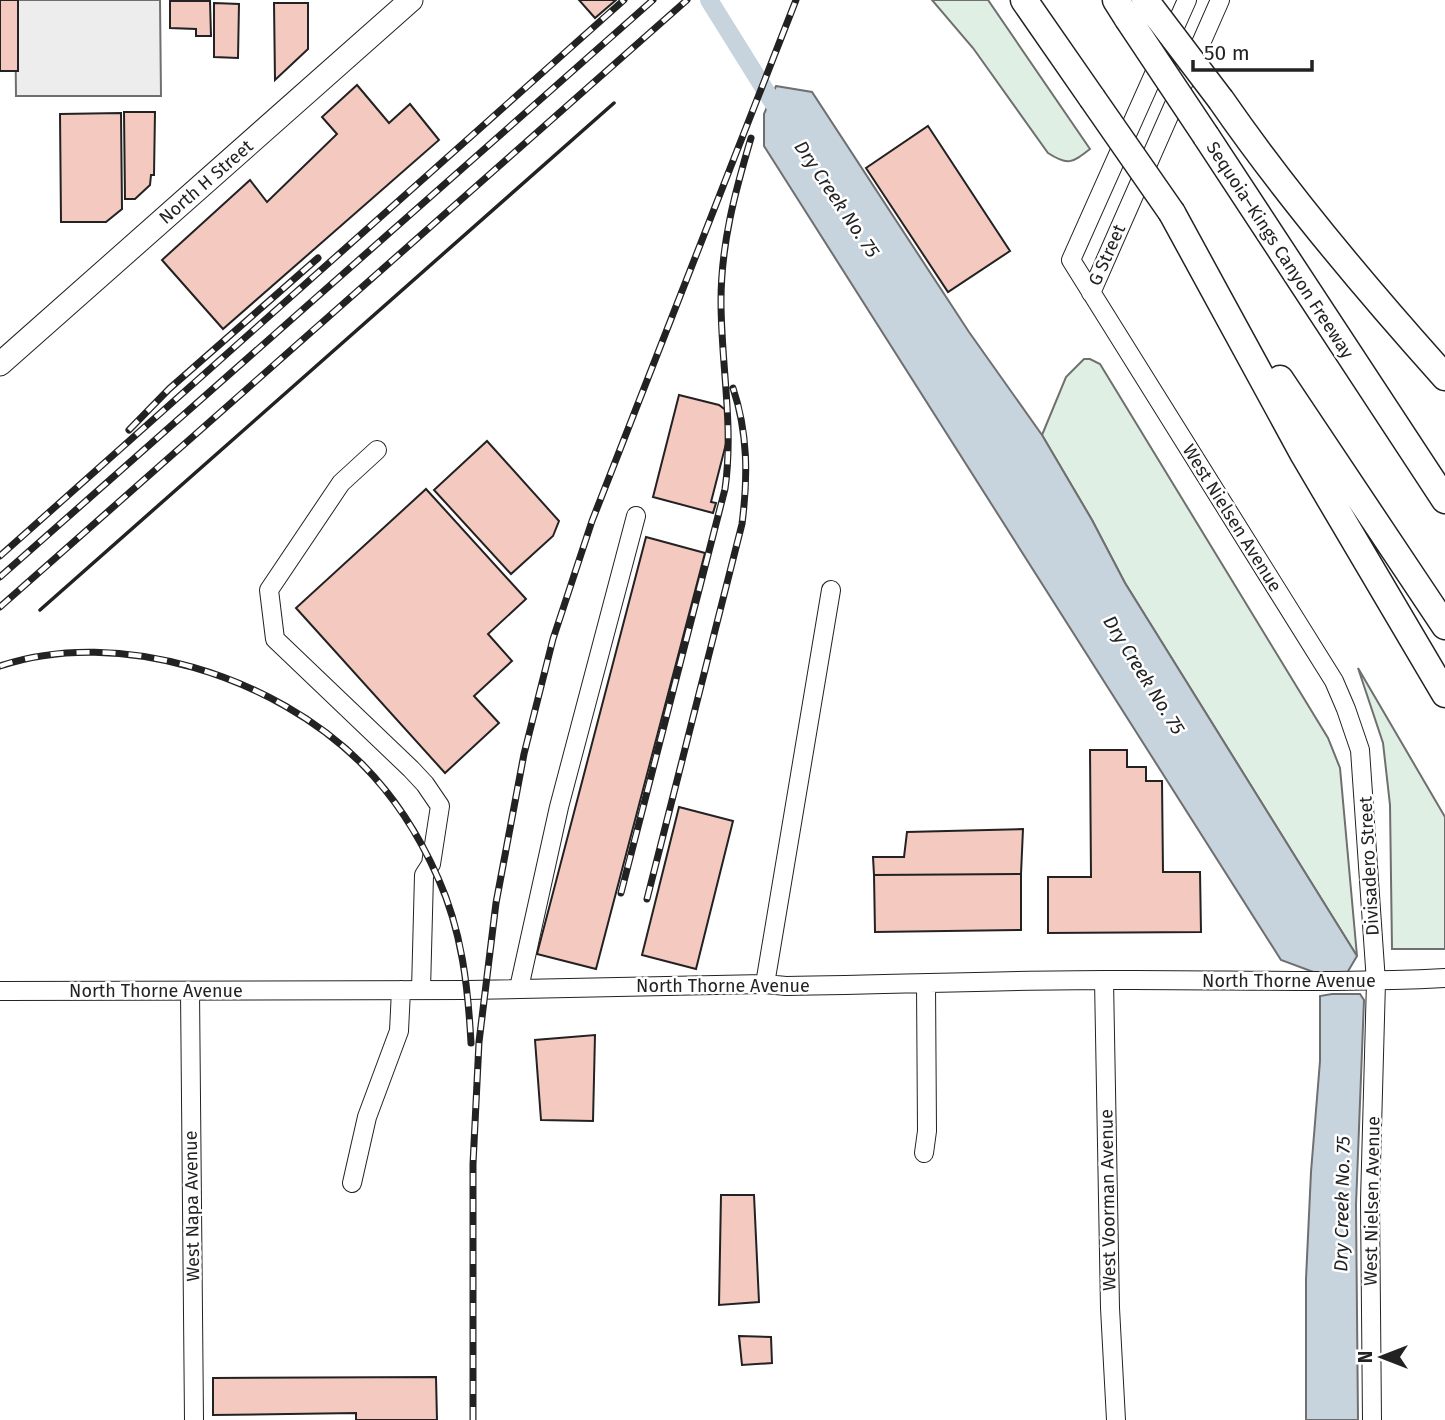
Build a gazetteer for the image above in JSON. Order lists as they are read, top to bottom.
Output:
{
  "streets": {
    "highway": ["Sequoia–Kings Canyon Freeway"],
    "main road": ["North H Street"],
    "street": [
      "G Street",
      "West Nielsen Avenue",
      "Divisadero Street",
      "North Thorne Avenue",
      "West Voorman Avenue",
      "West Napa Avenue"
    ]
  },
  "crossings": [
    ["G Street", "West Nielsen Avenue"],
    ["West Nielsen Avenue", "Divisadero Street"],
    ["West Nielsen Avenue", "North Thorne Avenue"],
    ["Divisadero Street", "North Thorne Avenue"],
    ["North Thorne Avenue", "West Voorman Avenue"],
    ["North Thorne Avenue", "West Napa Avenue"]
  ],
  "water": ["Dry Creek No. 75"],
  "scale_bar": "50 m",
  "north": "left"
}
